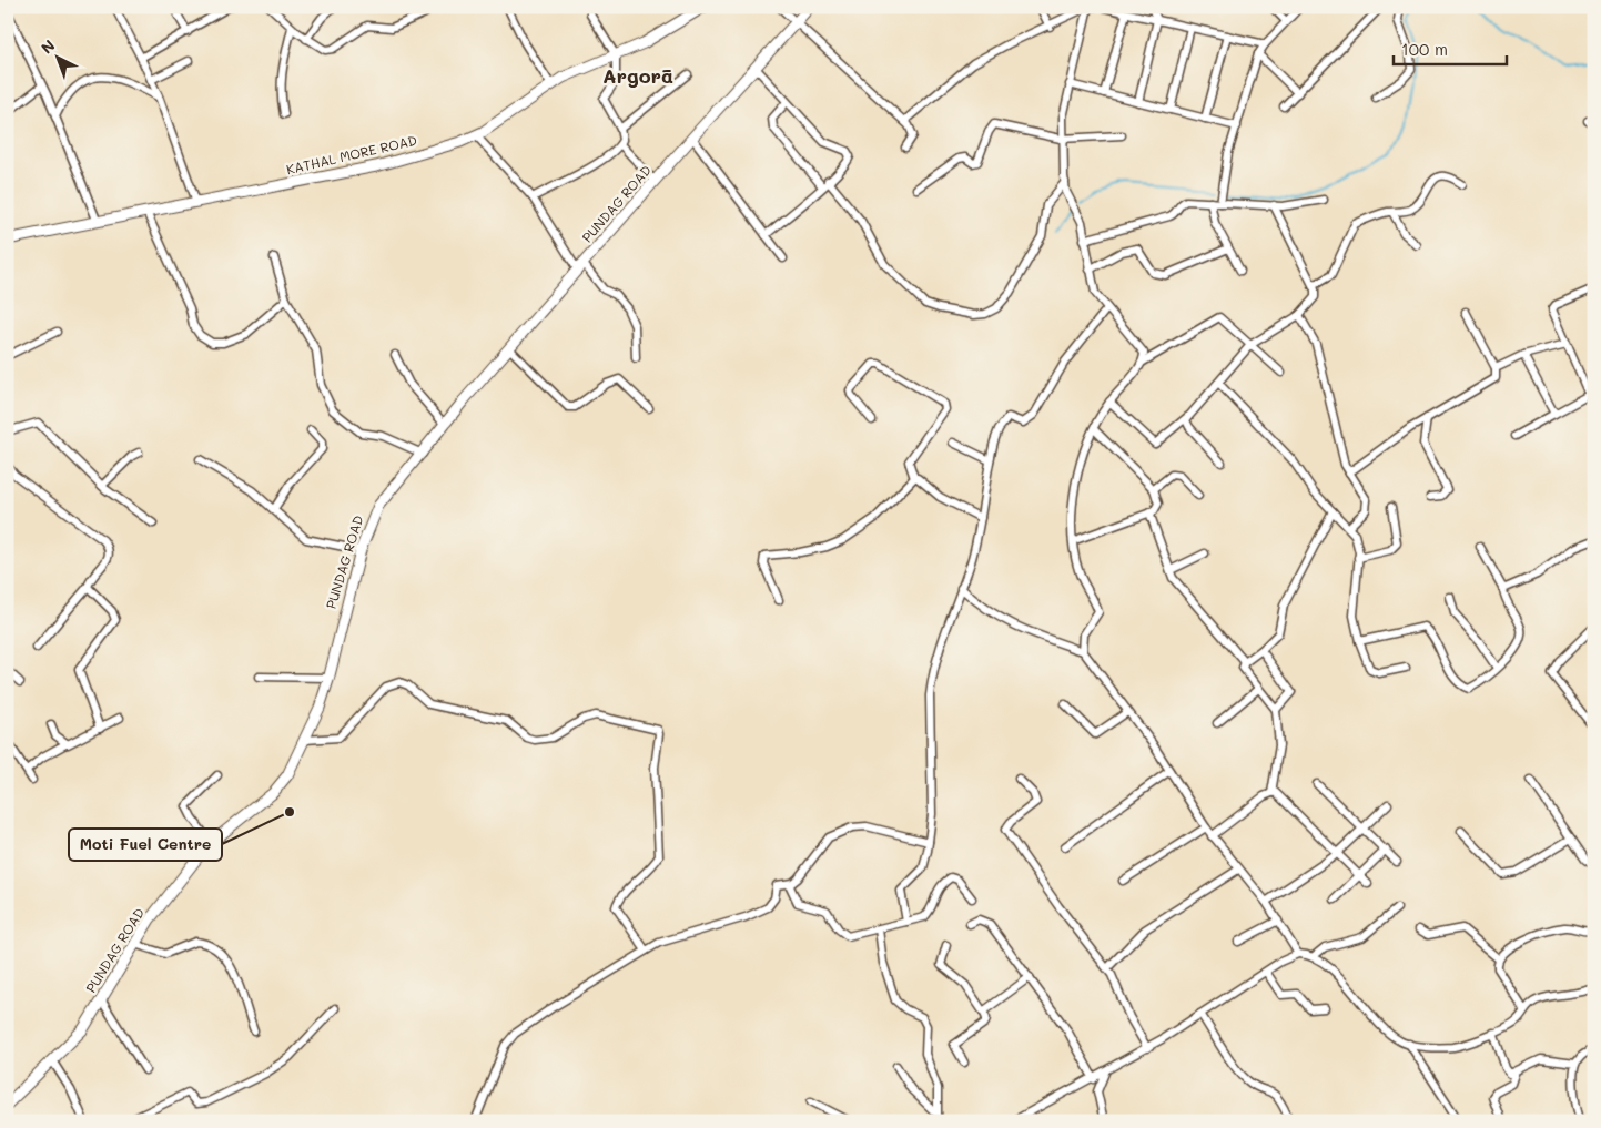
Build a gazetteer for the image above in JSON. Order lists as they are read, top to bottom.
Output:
{
  "streets": {
    "street": ["KATHAL MORE ROAD", "PUNDAG ROAD"]
  },
  "districts": ["Argorā"],
  "places": ["Moti Fuel Centre"],
  "scale_bar": "100 m",
  "north": "top left"
}
